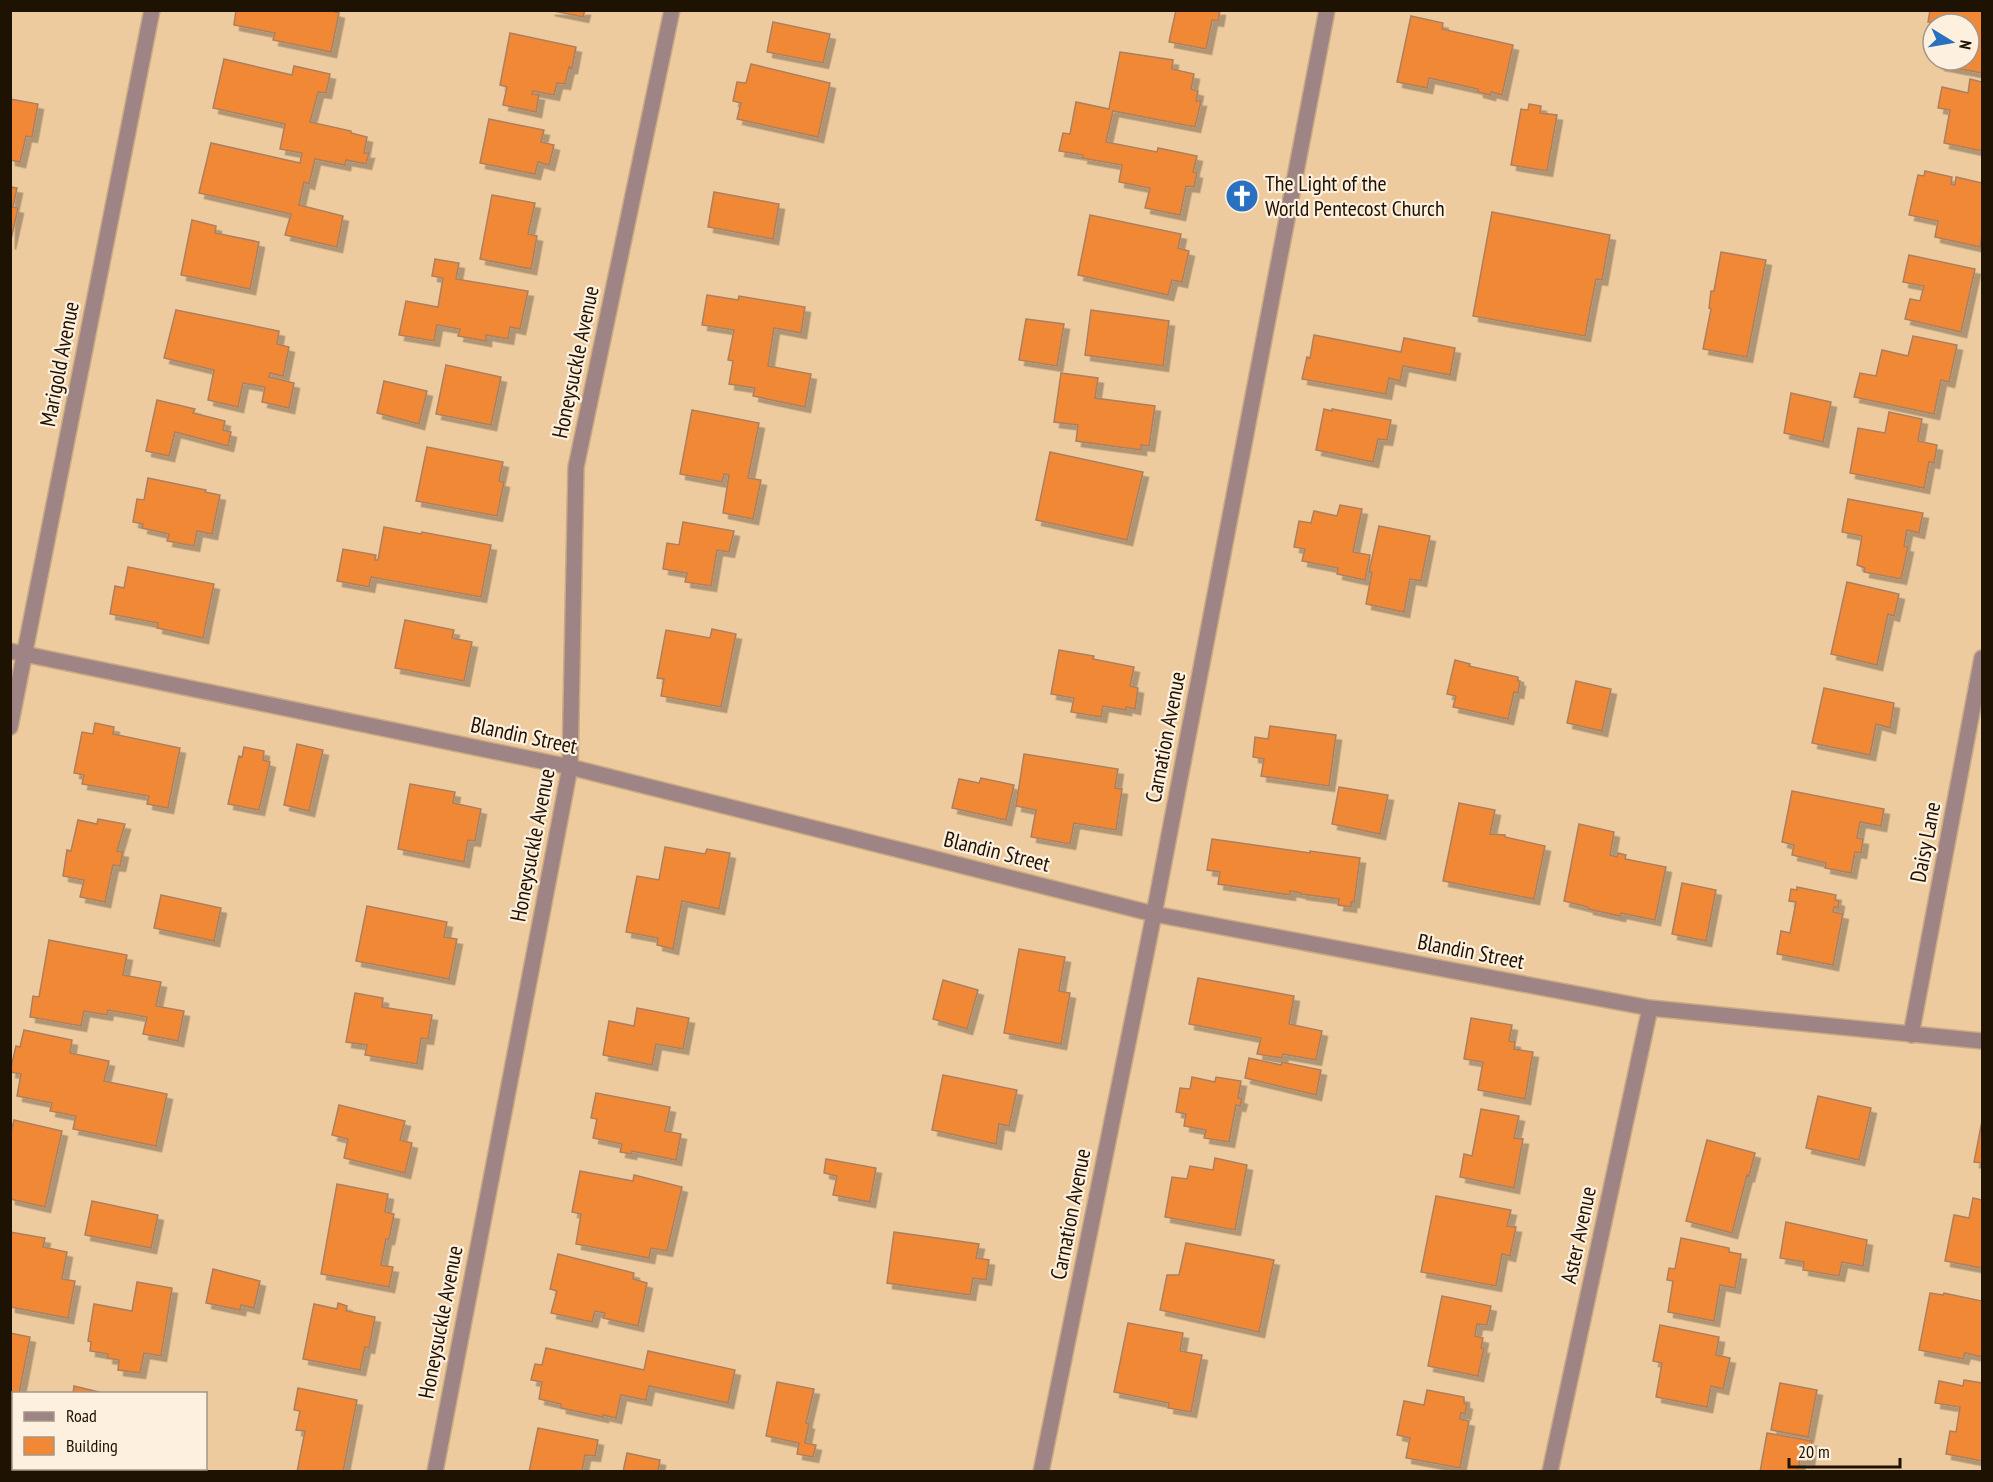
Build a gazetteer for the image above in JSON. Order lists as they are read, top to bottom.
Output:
{
  "streets": {
    "street": [
      "Honeysuckle Avenue",
      "Marigold Avenue",
      "Blandin Street",
      "Carnation Avenue",
      "Daisy Lane",
      "Aster Avenue"
    ]
  },
  "crossings": [
    ["Honeysuckle Avenue", "Blandin Street"],
    ["Marigold Avenue", "Blandin Street"],
    ["Blandin Street", "Carnation Avenue"],
    ["Blandin Street", "Daisy Lane"],
    ["Blandin Street", "Aster Avenue"]
  ],
  "places": {
    "church": ["The Light of the World Pentecost Church"]
  },
  "legend": ["Road", "Building"],
  "scale_bar": "20 m",
  "north": "right"
}
